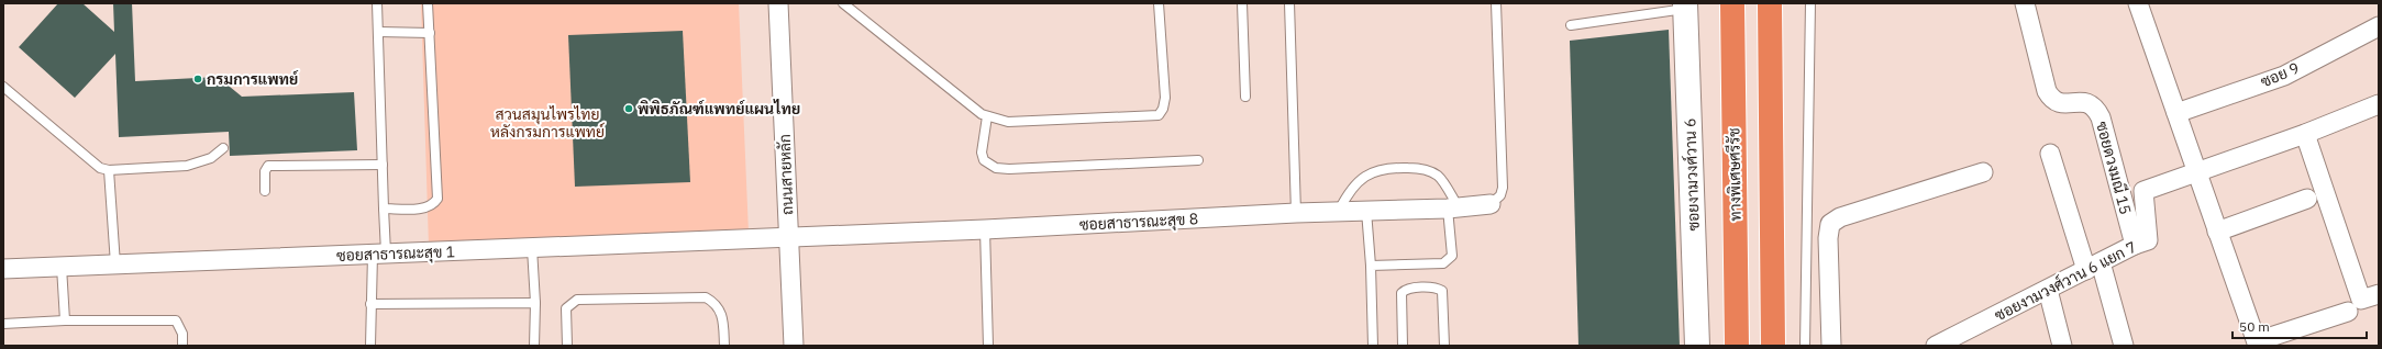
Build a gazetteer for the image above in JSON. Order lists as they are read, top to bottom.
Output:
{
  "streets": {
    "highway": ["ทางพิเศษศรีรัช"],
    "street": [
      "ซอย 9",
      "ซอยดวงมณี 15",
      "ถนนสายหลัก",
      "ซอยงามวงศ์วาน 6",
      "ซอยสาธารณะสุข 8",
      "ซอยสาธารณะสุข 1",
      "ซอยงามวงศ์วาน 6 แยก 7"
    ]
  },
  "crossings": [
    ["ซอยดวงมณี 15", "ซอยงามวงศ์วาน 6 แยก 7"],
    ["ถนนสายหลัก", "ซอยสาธารณะสุข 8"],
    ["ถนนสายหลัก", "ซอยสาธารณะสุข 1"],
    ["ซอยสาธารณะสุข 8", "ซอยสาธารณะสุข 1"]
  ],
  "parks": ["สวนสมุนไพรไทย หลังกรมการแพทย์"],
  "places": ["กรมการแพทย์", "พิพิธภัณฑ์แพทย์แผนไทย"],
  "scale_bar": "50 m"
}
